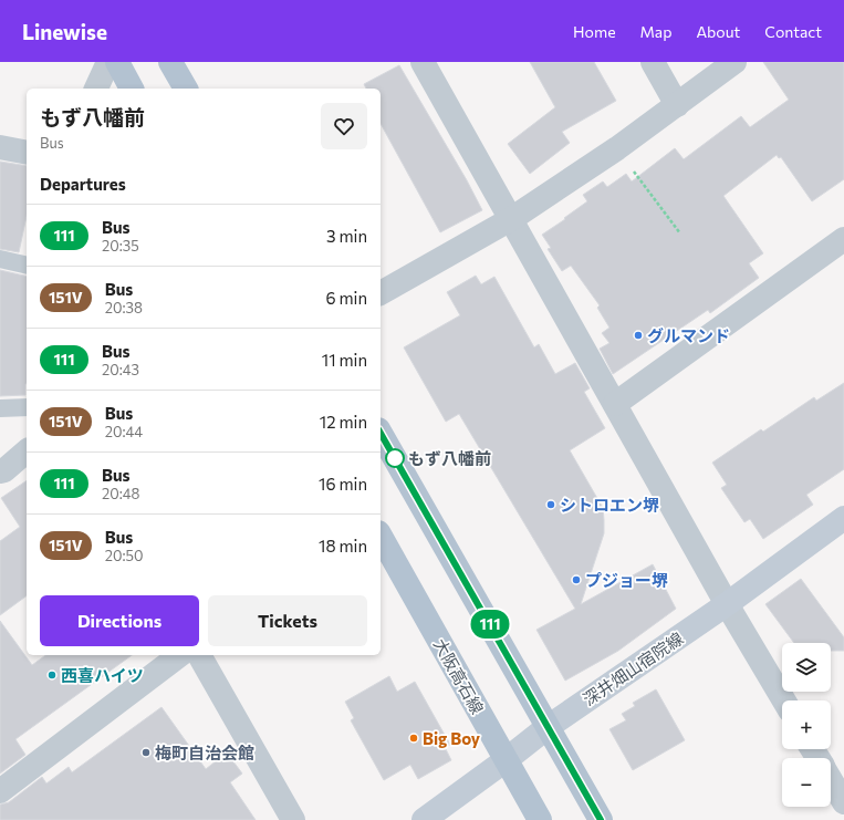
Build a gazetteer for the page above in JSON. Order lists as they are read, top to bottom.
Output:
{
  "streets": {
    "main road": ["深井畑山宿院線", "大阪高石線"]
  },
  "crossings": [
    ["深井畑山宿院線", "大阪高石線"]
  ],
  "places": [
    "グルマンド",
    "もず八幡前",
    "シトロエン堺",
    "プジョー堺",
    "西喜ハイツ",
    "Big Boy",
    "梅町自治会館"
  ],
  "lines": ["bus line 111"],
  "page": {
    "header": "Linewise",
    "nav": [
      "Home",
      "Map",
      "About",
      "Contact"
    ],
    "on_map": "111",
    "heading": [
      ["もず八幡前", "Bus"],
      "Departures"
    ],
    "list": [
      {
        "mark": "111",
        "name": "Bus",
        "note": "20:35",
        "value": "3 min"
      },
      {
        "mark": "151V",
        "name": "Bus",
        "note": "20:38",
        "value": "6 min"
      },
      {
        "mark": "111",
        "name": "Bus",
        "note": "20:43",
        "value": "11 min"
      },
      {
        "mark": "151V",
        "name": "Bus",
        "note": "20:44",
        "value": "12 min"
      },
      {
        "mark": "111",
        "name": "Bus",
        "note": "20:48",
        "value": "16 min"
      },
      {
        "mark": "151V",
        "name": "Bus",
        "note": "20:50",
        "value": "18 min"
      }
    ],
    "buttons": ["Directions", "Tickets"],
    "map_buttons": ["+", "−"]
  }
}
